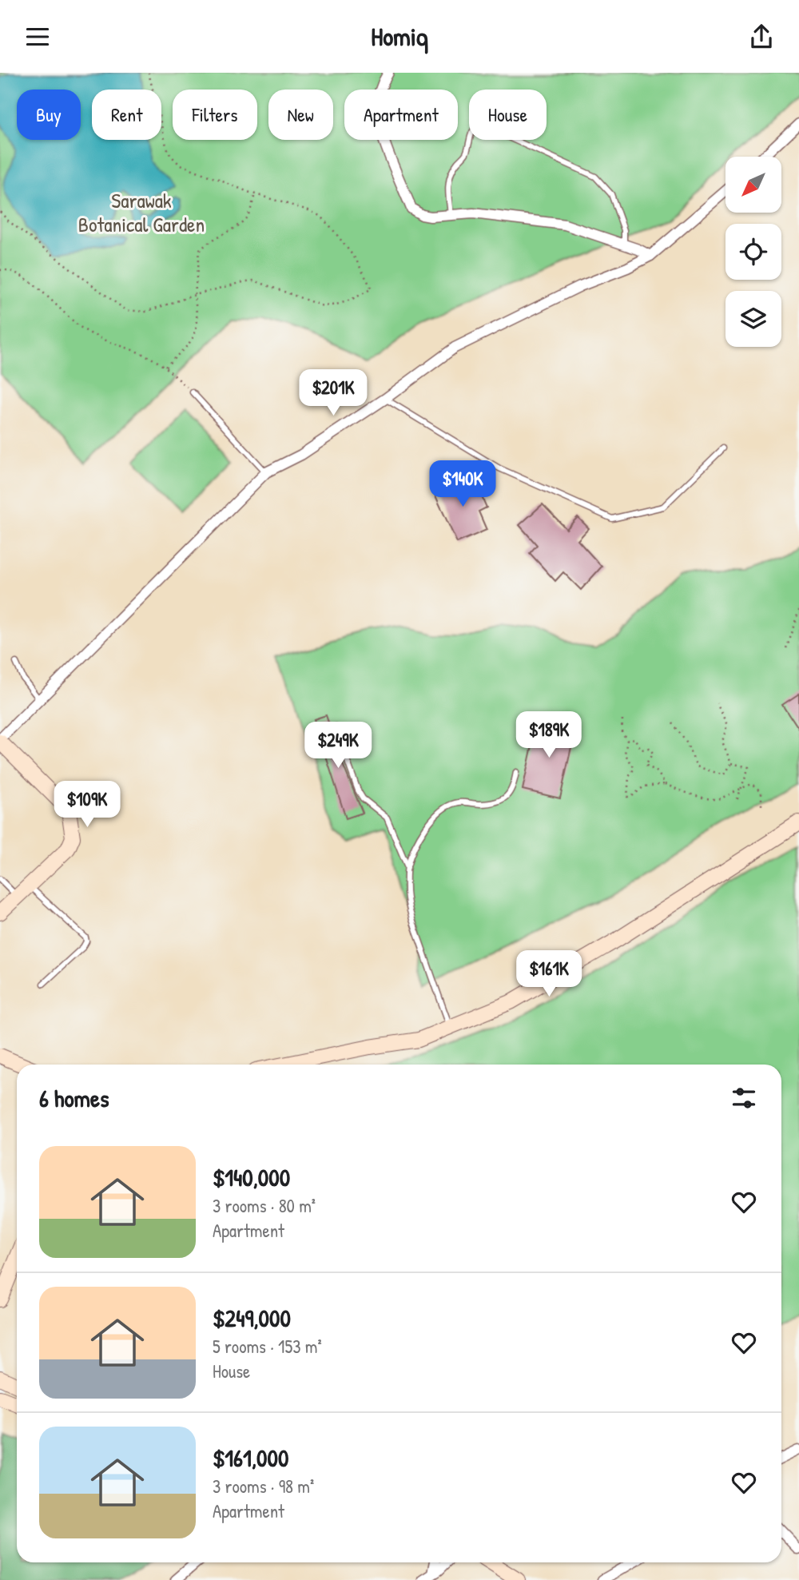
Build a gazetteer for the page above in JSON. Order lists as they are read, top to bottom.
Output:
{
  "parks": ["Sarawak Botanical Garden"],
  "north": "bottom left",
  "page": {
    "header": "Homiq",
    "chip": [
      "Buy",
      "Rent",
      "Filters",
      "New",
      "Apartment",
      "House"
    ],
    "price": [
      "$201K",
      "$140K",
      "$189K",
      "$249K",
      "$109K",
      "$161K"
    ],
    "heading": "6 homes",
    "list": [
      {
        "name": "$140,000",
        "note": "3 rooms · 80 m² · Apartment"
      },
      {
        "name": "$249,000",
        "note": "5 rooms · 153 m² · House"
      },
      {
        "name": "$161,000",
        "note": "3 rooms · 98 m² · Apartment"
      }
    ]
  }
}
